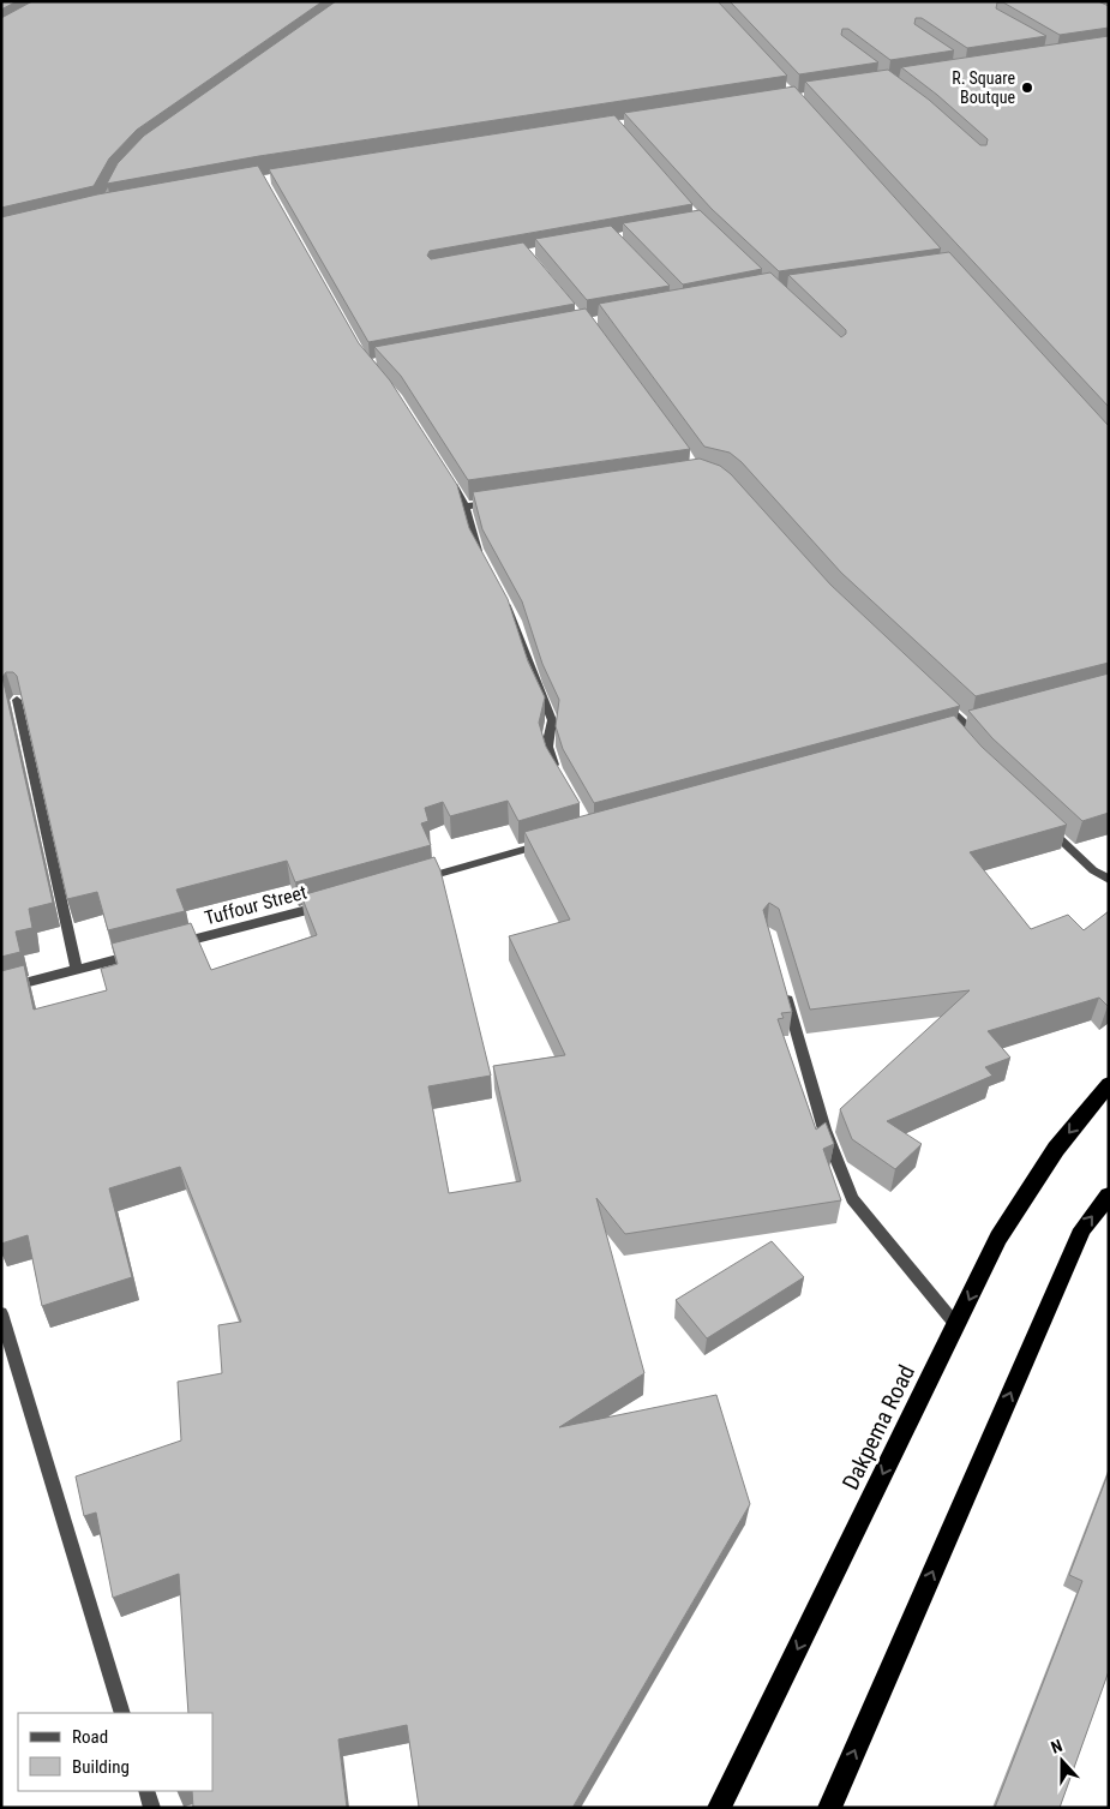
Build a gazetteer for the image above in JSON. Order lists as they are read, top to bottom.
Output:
{
  "streets": {
    "highway": ["Dakpema Road"],
    "street": ["Tuffour Street"]
  },
  "places": ["R. Square Boutque"],
  "legend": ["Road", "Building"],
  "north": "top"
}
